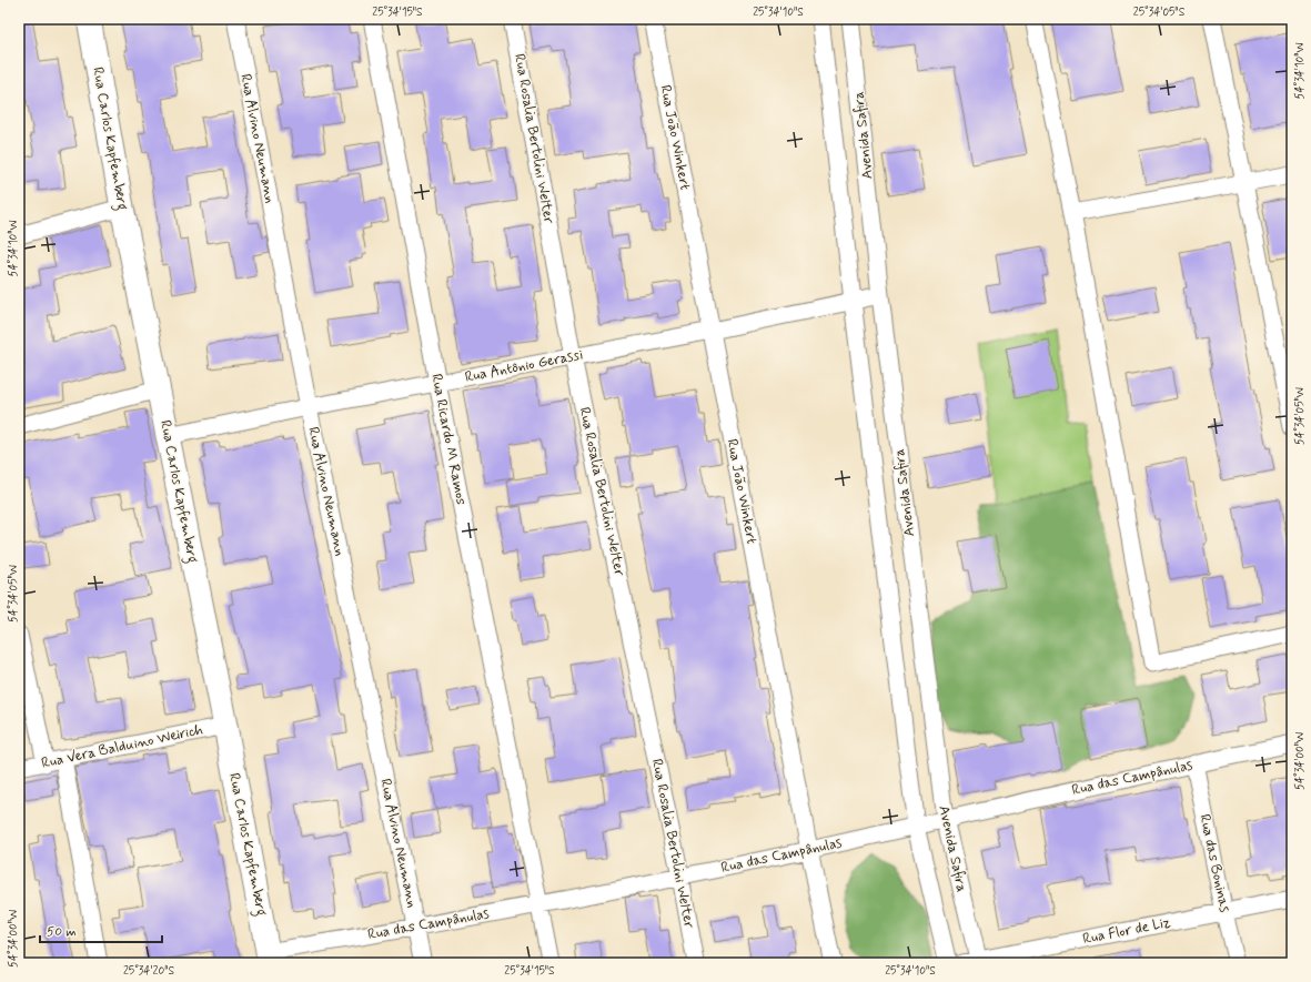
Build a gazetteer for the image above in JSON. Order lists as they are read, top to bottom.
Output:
{
  "streets": {
    "street": [
      "Avenida Safira",
      "Rua João Winkert",
      "Rua Carlos Kapfemberg",
      "Rua Alvino Neumann",
      "Rua Rosalia Bertolini Welter",
      "Rua Antônio Gerassi",
      "Rua Ricardo M Ramos",
      "Rua Vera Balduino Weirich",
      "Rua das Campânulas",
      "Rua das Boninas",
      "Rua Flor de Liz"
    ]
  },
  "crossings": [
    ["Avenida Safira", "Rua Antônio Gerassi"],
    ["Avenida Safira", "Rua das Campânulas"],
    ["Avenida Safira", "Rua Flor de Liz"],
    ["Rua João Winkert", "Rua Antônio Gerassi"],
    ["Rua João Winkert", "Rua das Campânulas"],
    ["Rua Carlos Kapfemberg", "Rua Antônio Gerassi"],
    ["Rua Carlos Kapfemberg", "Rua Vera Balduino Weirich"],
    ["Rua Carlos Kapfemberg", "Rua das Campânulas"],
    ["Rua Alvino Neumann", "Rua Antônio Gerassi"],
    ["Rua Alvino Neumann", "Rua das Campânulas"],
    ["Rua Rosalia Bertolini Welter", "Rua Antônio Gerassi"],
    ["Rua Rosalia Bertolini Welter", "Rua das Campânulas"],
    ["Rua Antônio Gerassi", "Rua Ricardo M Ramos"],
    ["Rua Ricardo M Ramos", "Rua das Campânulas"],
    ["Rua das Campânulas", "Rua das Boninas"],
    ["Rua das Boninas", "Rua Flor de Liz"]
  ],
  "scale_bar": "50 m",
  "coordinates": [
    "25°34'15\"S",
    "25°34'10\"S",
    "25°34'05\"S",
    "54°34'10\"W",
    "54°34'05\"W",
    "54°34'00\"W",
    "25°34'20\"S"
  ]
}
